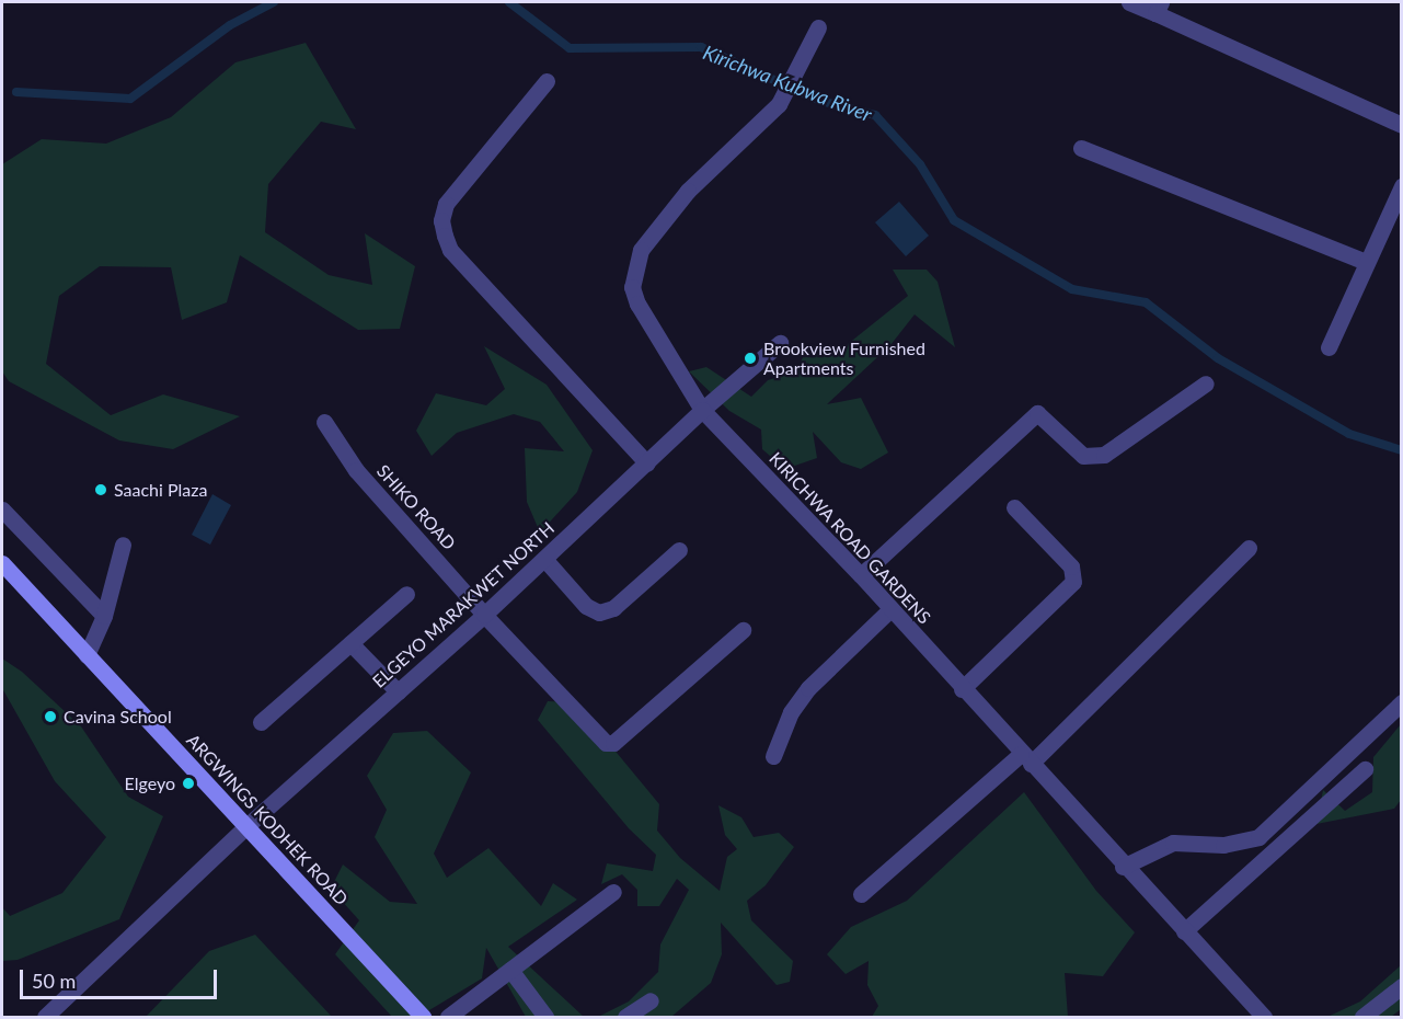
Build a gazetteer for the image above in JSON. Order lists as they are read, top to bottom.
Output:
{
  "streets": {
    "main road": ["ARGWINGS KODHEK ROAD"],
    "street": ["SHIKO ROAD", "KIRICHWA ROAD GARDENS", "ELGEYO MARAKWET NORTH"]
  },
  "crossings": [
    ["SHIKO ROAD", "ELGEYO MARAKWET NORTH"],
    ["KIRICHWA ROAD GARDENS", "ELGEYO MARAKWET NORTH"],
    ["ELGEYO MARAKWET NORTH", "ARGWINGS KODHEK ROAD"]
  ],
  "water": ["Kirichwa Kubwa River"],
  "places": [
    "Brookview Furnished Apartments",
    "Saachi Plaza",
    "Cavina School",
    "Elgeyo"
  ],
  "scale_bar": "50 m"
}
